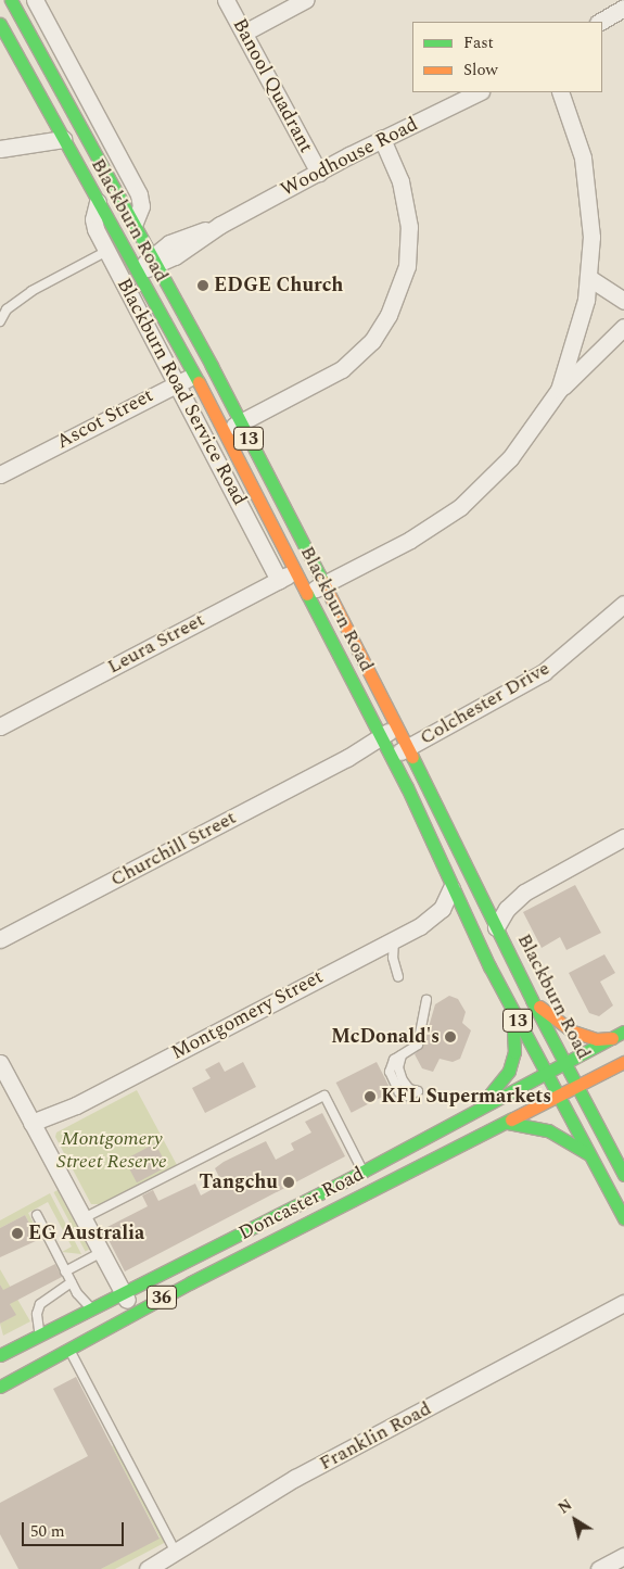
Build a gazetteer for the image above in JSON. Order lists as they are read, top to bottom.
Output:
{
  "streets": {
    "main road": [
      "Blackburn Road",
      "13",
      "Doncaster Road",
      "36"
    ],
    "street": [
      "Banool Quadrant",
      "Woodhouse Road",
      "Blackburn Road Service Road",
      "Ascot Street",
      "Leura Street",
      "Colchester Drive",
      "Churchill Street",
      "Montgomery Street",
      "Franklin Road"
    ]
  },
  "crossings": [
    ["Banool Quadrant", "Woodhouse Road"],
    ["Woodhouse Road", "Blackburn Road"],
    ["Blackburn Road", "Blackburn Road Service Road"],
    ["Blackburn Road", "Ascot Street"],
    ["Blackburn Road", "Leura Street"],
    ["Blackburn Road", "Colchester Drive"],
    ["Blackburn Road", "Churchill Street"],
    ["Blackburn Road", "Montgomery Street"],
    ["Blackburn Road", "Doncaster Road"],
    ["Blackburn Road Service Road", "Ascot Street"],
    ["Blackburn Road Service Road", "Leura Street"],
    ["Colchester Drive", "Churchill Street"]
  ],
  "parks": ["Montgomery Street Reserve"],
  "places": [
    "EDGE Church",
    "McDonald's",
    "KFL Supermarkets",
    "Tangchu",
    "EG Australia"
  ],
  "legend": ["Fast", "Slow"],
  "scale_bar": "50 m",
  "north": "top left"
}
